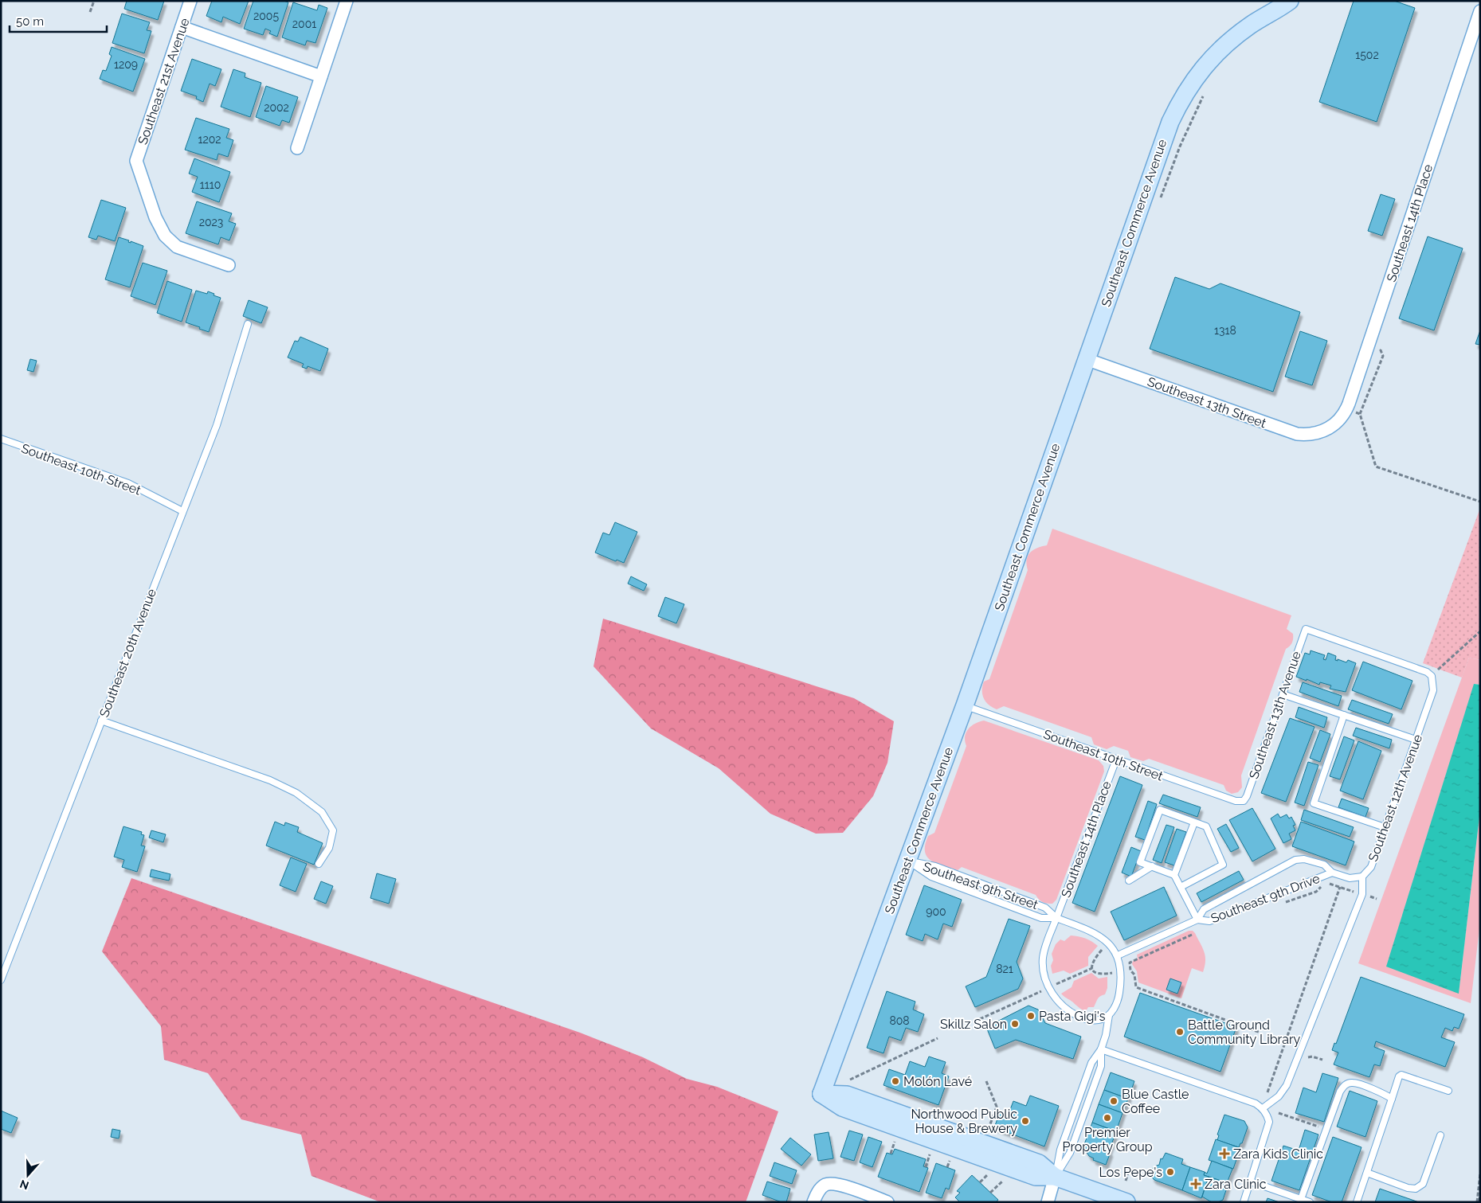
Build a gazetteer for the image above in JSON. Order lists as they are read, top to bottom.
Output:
{
  "streets": {
    "street": [
      "Southeast 21st Avenue",
      "Southeast Commerce Avenue",
      "Southeast 14th Place",
      "Southeast 13th Street"
    ],
    "lane": [
      "Southeast 10th Street",
      "Southeast 20th Avenue",
      "Southeast 13th Avenue",
      "Southeast 12th Avenue",
      "Southeast 9th Street",
      "Southeast 9th Drive"
    ]
  },
  "crossings": [
    ["Southeast Commerce Avenue", "Southeast 13th Street"],
    ["Southeast Commerce Avenue", "Southeast 10th Street"],
    ["Southeast Commerce Avenue", "Southeast 9th Street"],
    ["Southeast 14th Place", "Southeast 13th Street"],
    ["Southeast 14th Place", "Southeast 10th Street"],
    ["Southeast 14th Place", "Southeast 9th Street"],
    ["Southeast 14th Place", "Southeast 9th Drive"],
    ["Southeast 10th Street", "Southeast 20th Avenue"],
    ["Southeast 10th Street", "Southeast 13th Avenue"],
    ["Southeast 13th Avenue", "Southeast 12th Avenue"],
    ["Southeast 12th Avenue", "Southeast 9th Drive"],
    ["Southeast 9th Street", "Southeast 9th Drive"]
  ],
  "places": {
    "other": [
      "Pasta Gigi's",
      "Skillz Salon",
      "Battle Ground Community Library",
      "Molón Lavé",
      "Blue Castle Coffee",
      "Premier Property Group",
      "Northwood Public House & Brewery",
      "Los Pepe's"
    ],
    "health": ["Zara Kids Clinic", "Zara Clinic"]
  },
  "house_numbers": [
    "2005",
    "2001",
    "1502",
    "1209",
    "2002",
    "1202",
    "1110",
    "2023",
    "1318",
    "900",
    "821",
    "808"
  ],
  "scale_bar": "50 m",
  "north": "bottom"
}
